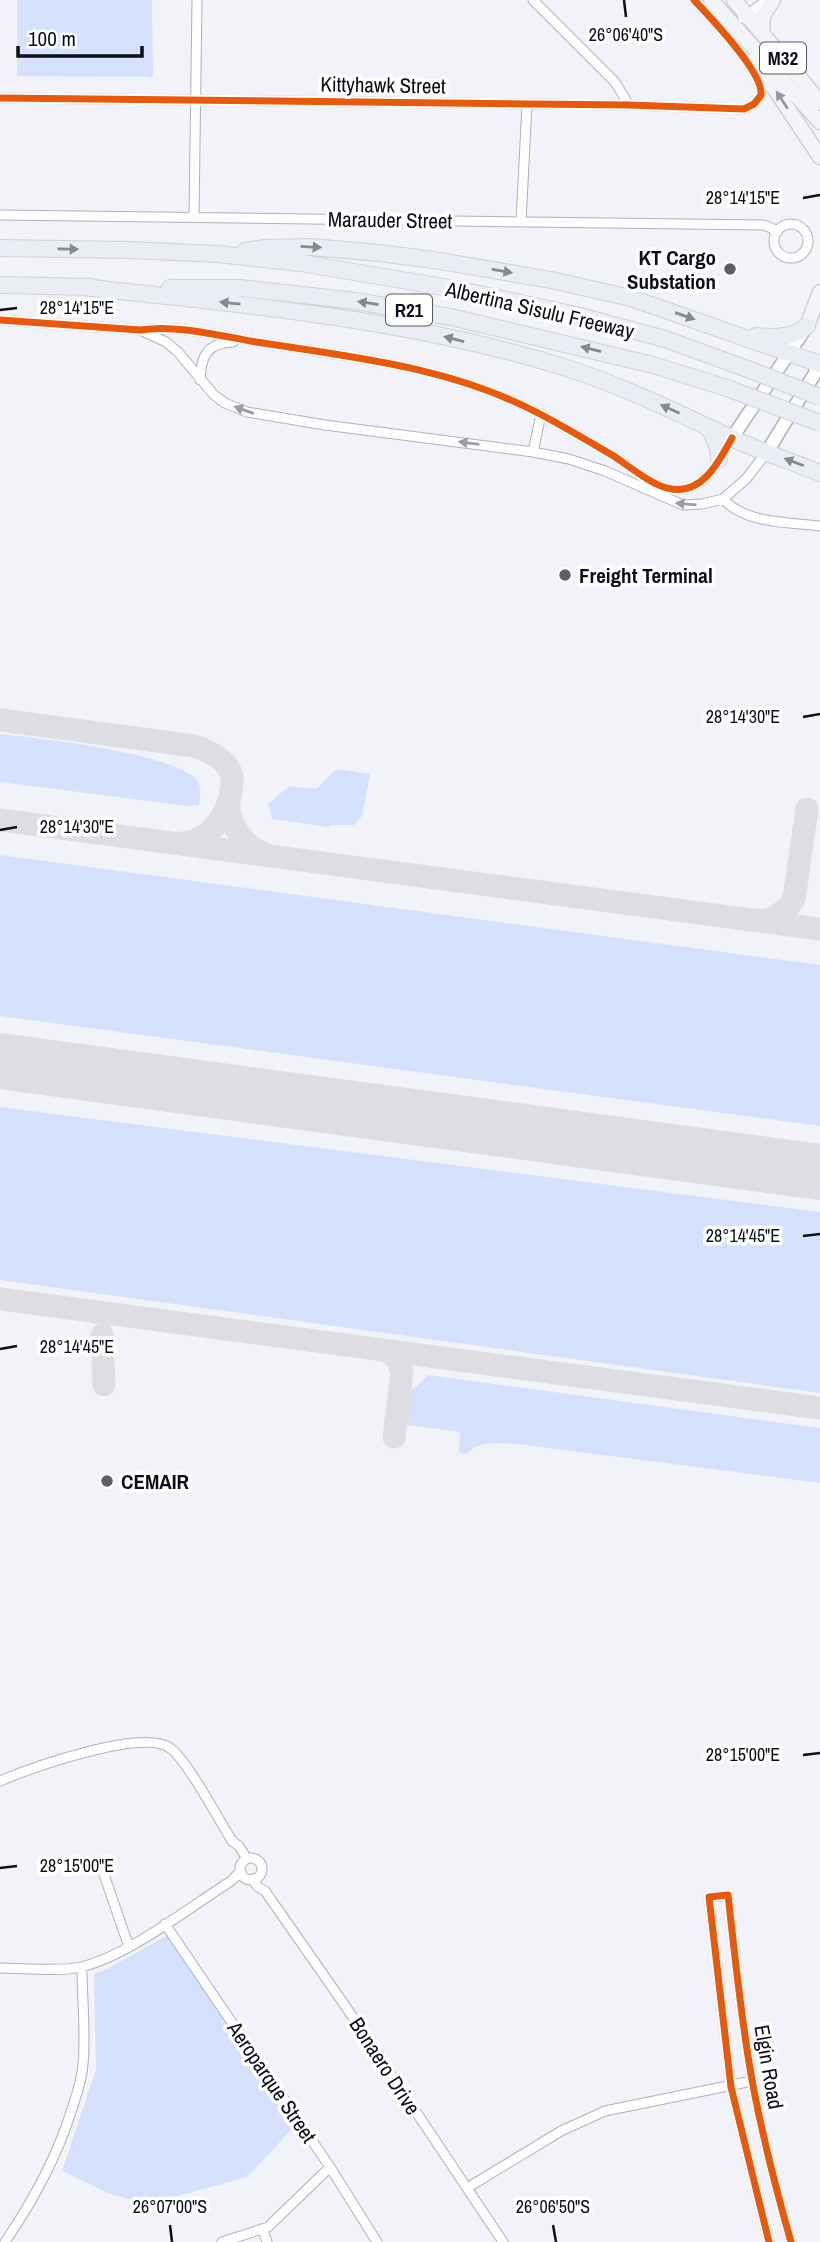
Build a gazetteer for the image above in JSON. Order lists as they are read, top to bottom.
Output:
{
  "streets": {
    "highway": ["R21", "Albertina Sisulu Freeway"],
    "main road": ["M32"],
    "street": [
      "Kittyhawk Street",
      "Marauder Street",
      "Bonaero Drive",
      "Elgin Road",
      "Aeroparque Street"
    ]
  },
  "places": ["KT Cargo Substation", "Freight Terminal", "CEMAIR"],
  "scale_bar": "100 m",
  "coordinates": [
    "26°06'40\"S",
    "28°14'15\"E",
    "28°14'30\"E",
    "28°14'45\"E",
    "28°15'00\"E",
    "26°07'00\"S",
    "26°06'50\"S"
  ]
}
